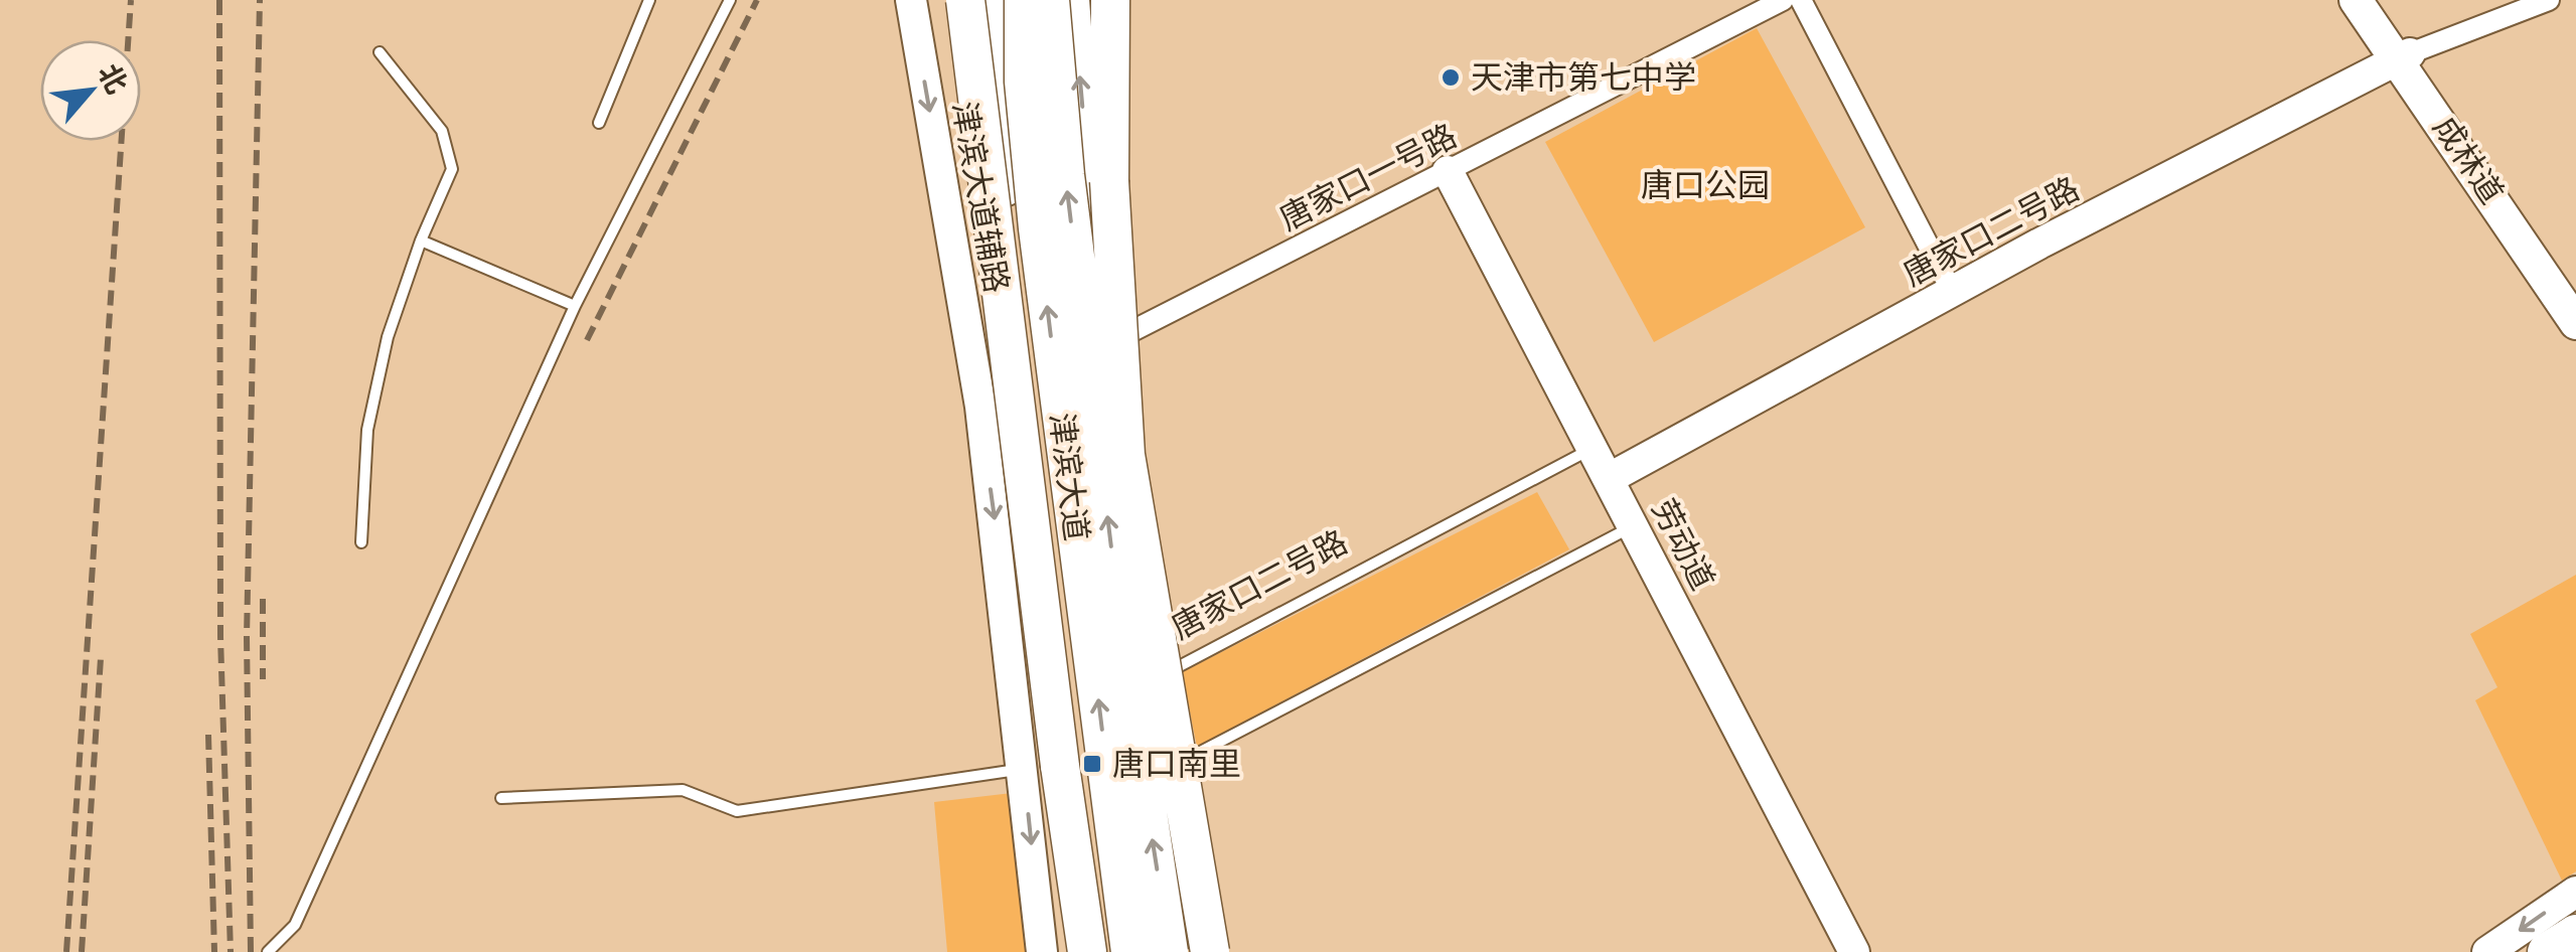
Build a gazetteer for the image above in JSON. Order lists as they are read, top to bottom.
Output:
{
  "streets": {
    "highway": ["津滨大道"],
    "main road": ["成林道"],
    "street": [
      "唐家口一号路",
      "津滨大道辅路",
      "唐家口二号路",
      "劳动道"
    ]
  },
  "crossings": [
    ["成林道", "唐家口二号路"],
    ["唐家口一号路", "津滨大道辅路"],
    ["唐家口一号路", "劳动道"],
    ["津滨大道辅路", "津滨大道"],
    ["唐家口二号路", "劳动道"]
  ],
  "parks": ["唐口公园"],
  "places": {
    "other": ["天津市第七中学"],
    "transit": ["唐口南里"]
  },
  "north": "top right"
}
